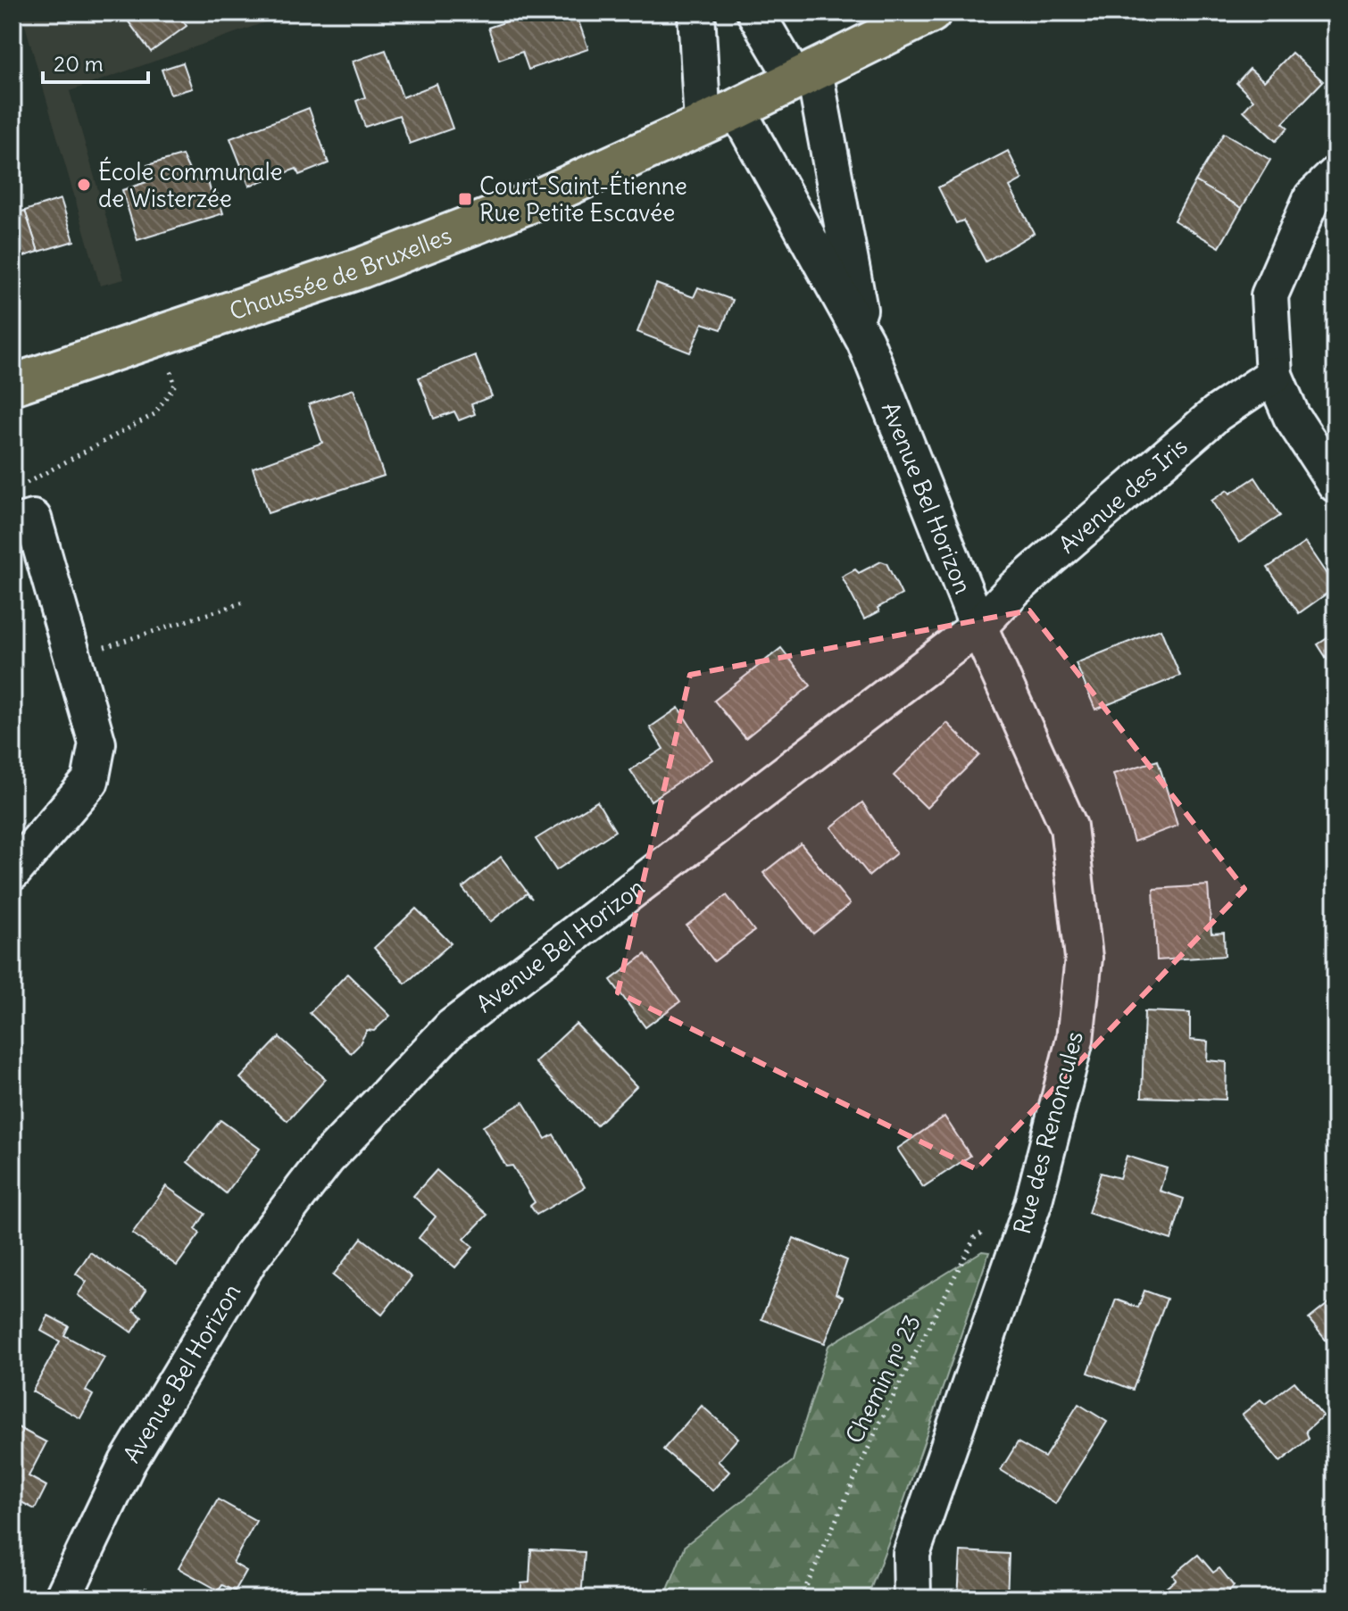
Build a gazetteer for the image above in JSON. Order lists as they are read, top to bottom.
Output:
{
  "streets": {
    "main road": ["Chaussée de Bruxelles"],
    "street": ["Avenue des Iris", "Avenue Bel Horizon", "Rue des Renoncules"],
    "path": ["Chemin nᵒ 23"]
  },
  "crossings": [
    ["Chaussée de Bruxelles", "Avenue Bel Horizon"],
    ["Avenue des Iris", "Avenue Bel Horizon"],
    ["Avenue des Iris", "Rue des Renoncules"],
    ["Avenue Bel Horizon", "Rue des Renoncules"],
    ["Rue des Renoncules", "Chemin nᵒ 23"]
  ],
  "places": {
    "other": ["École communale de Wisterzée"],
    "transit": ["Court-Saint-Étienne Rue Petite Escavée"]
  },
  "scale_bar": "20 m"
}
